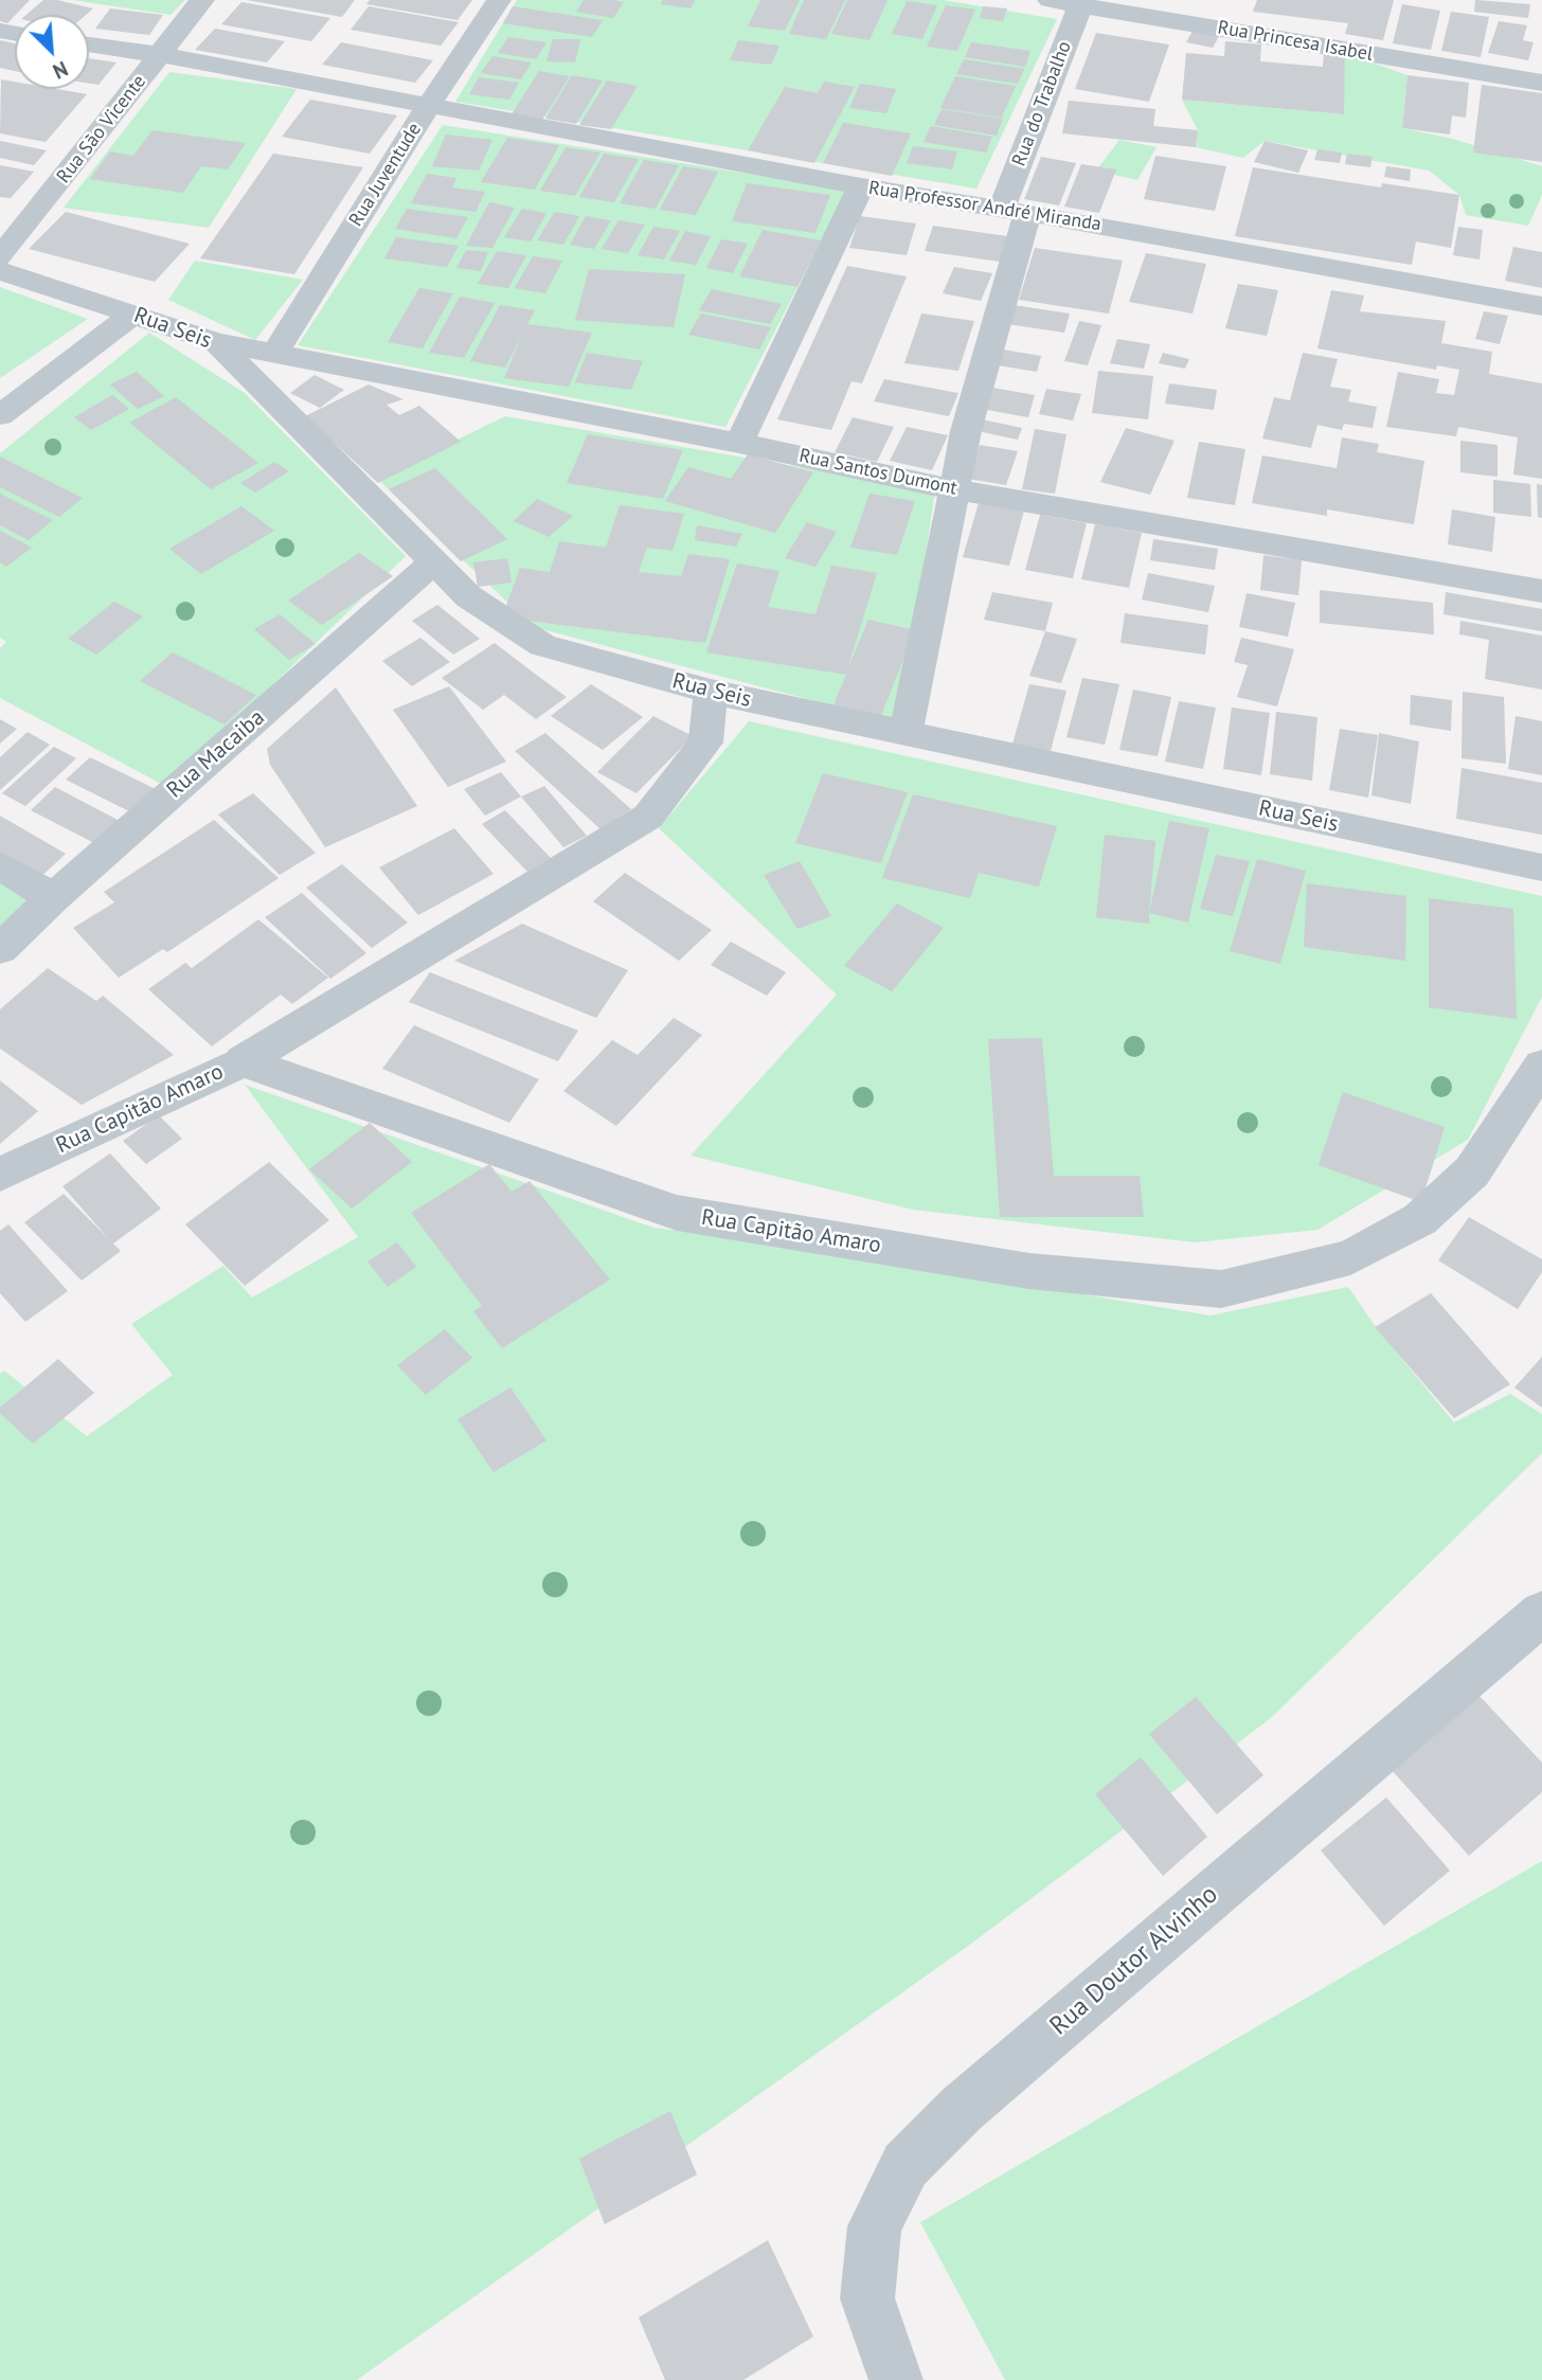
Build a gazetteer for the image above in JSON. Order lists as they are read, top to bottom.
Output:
{
  "streets": {
    "street": [
      "Rua Princesa Isabel",
      "Rua do Trabalho",
      "Rua São Vicente",
      "Rua Juventude",
      "Rua Professor André Miranda",
      "Rua Seis",
      "Rua Santos Dumont",
      "Rua Macaiba",
      "Rua Capitão Amaro",
      "Rua Doutor Alvinho"
    ]
  },
  "crossings": [
    ["Rua Princesa Isabel", "Rua do Trabalho"],
    ["Rua do Trabalho", "Rua Professor André Miranda"],
    ["Rua do Trabalho", "Rua Seis"],
    ["Rua do Trabalho", "Rua Santos Dumont"],
    ["Rua São Vicente", "Rua Professor André Miranda"],
    ["Rua Juventude", "Rua Professor André Miranda"],
    ["Rua Juventude", "Rua Santos Dumont"],
    ["Rua Seis", "Rua Santos Dumont"],
    ["Rua Seis", "Rua Macaiba"]
  ],
  "north": "bottom right"
}
